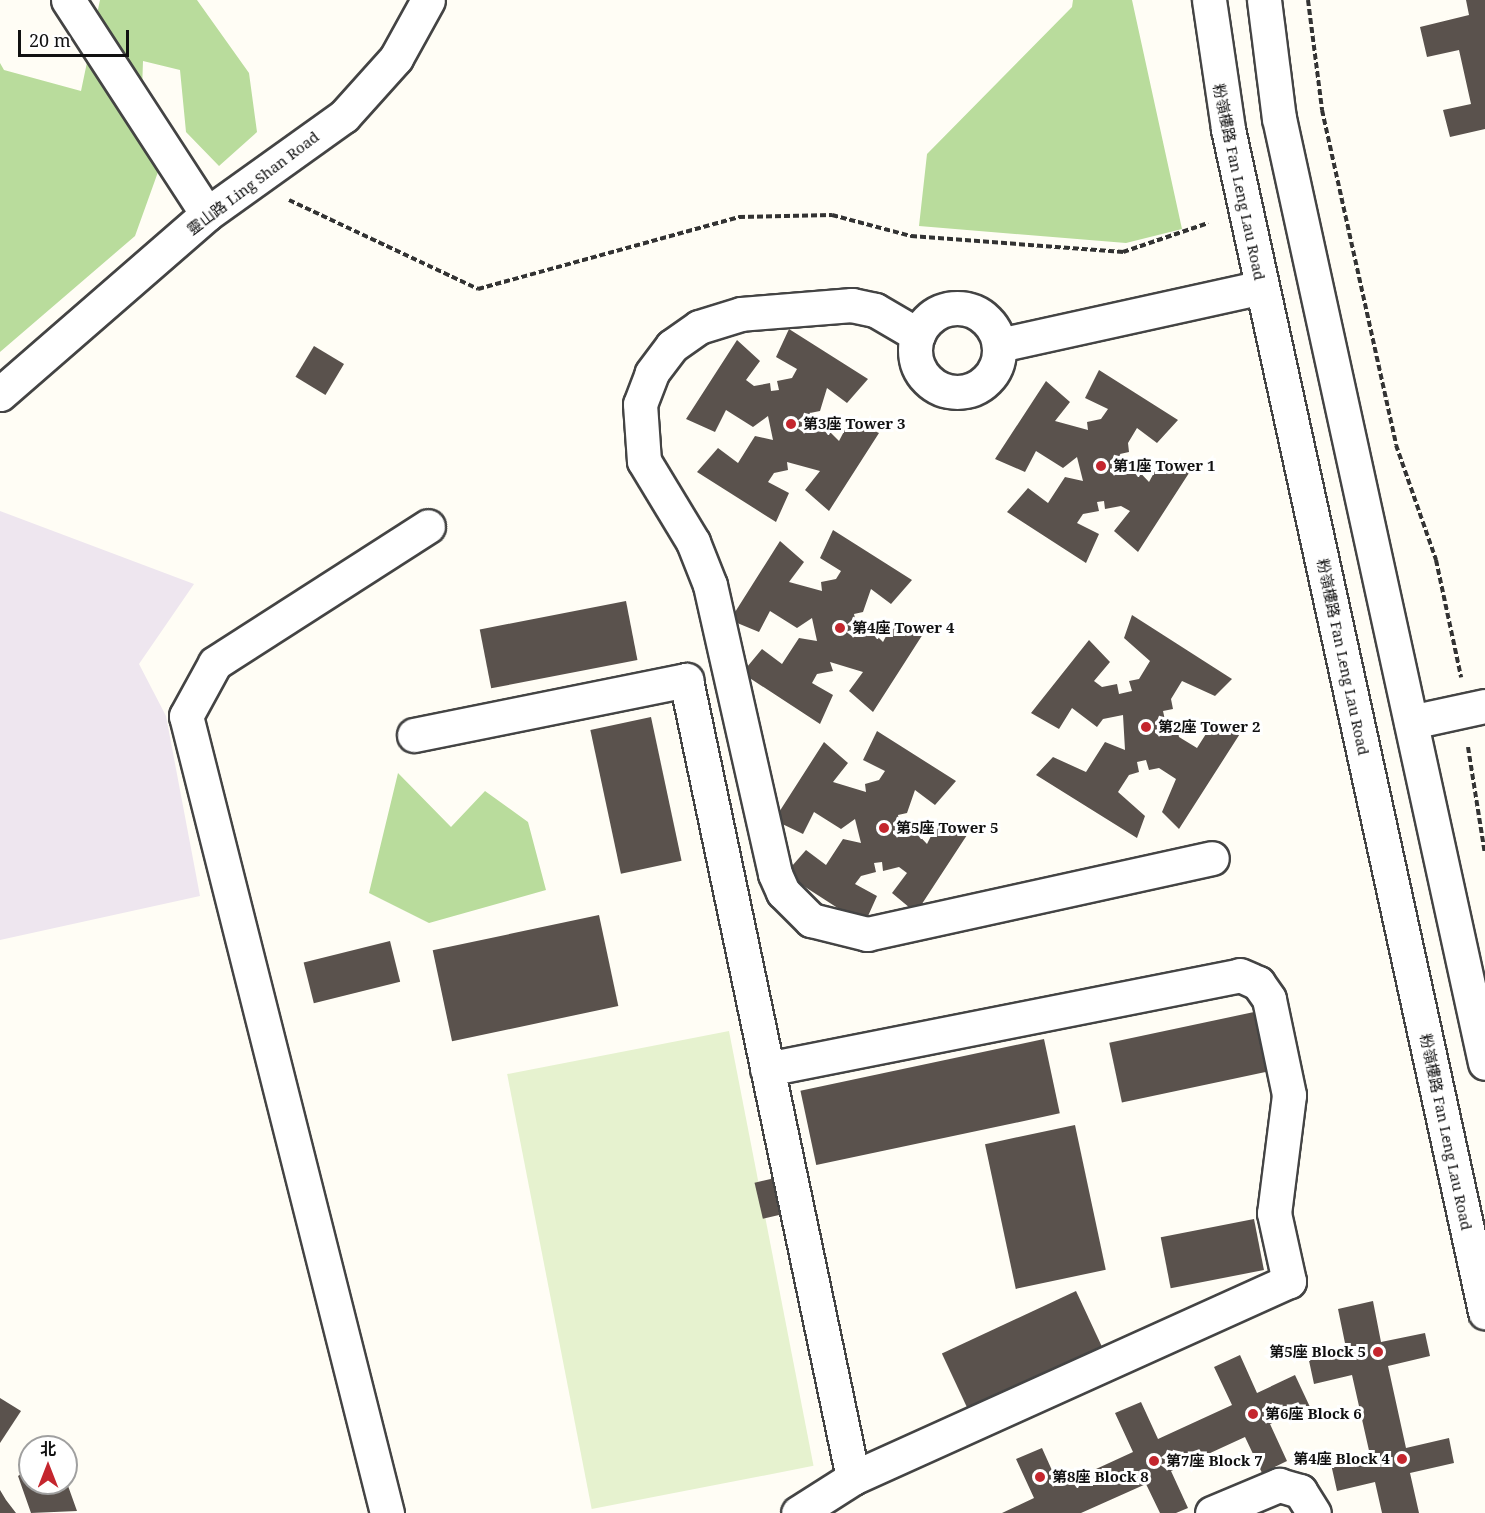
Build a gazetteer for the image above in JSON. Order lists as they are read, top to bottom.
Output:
{
  "streets": {
    "street": ["粉嶺樓路 Fan Leng Lau Road", "靈山路 Ling Shan Road"]
  },
  "places": [
    "第3座 Tower 3",
    "第1座 Tower 1",
    "第4座 Tower 4",
    "第2座 Tower 2",
    "第5座 Tower 5",
    "第5座 Block 5",
    "第6座 Block 6",
    "第4座 Block 4",
    "第7座 Block 7",
    "第8座 Block 8"
  ],
  "scale_bar": "20 m",
  "north": "top"
}
